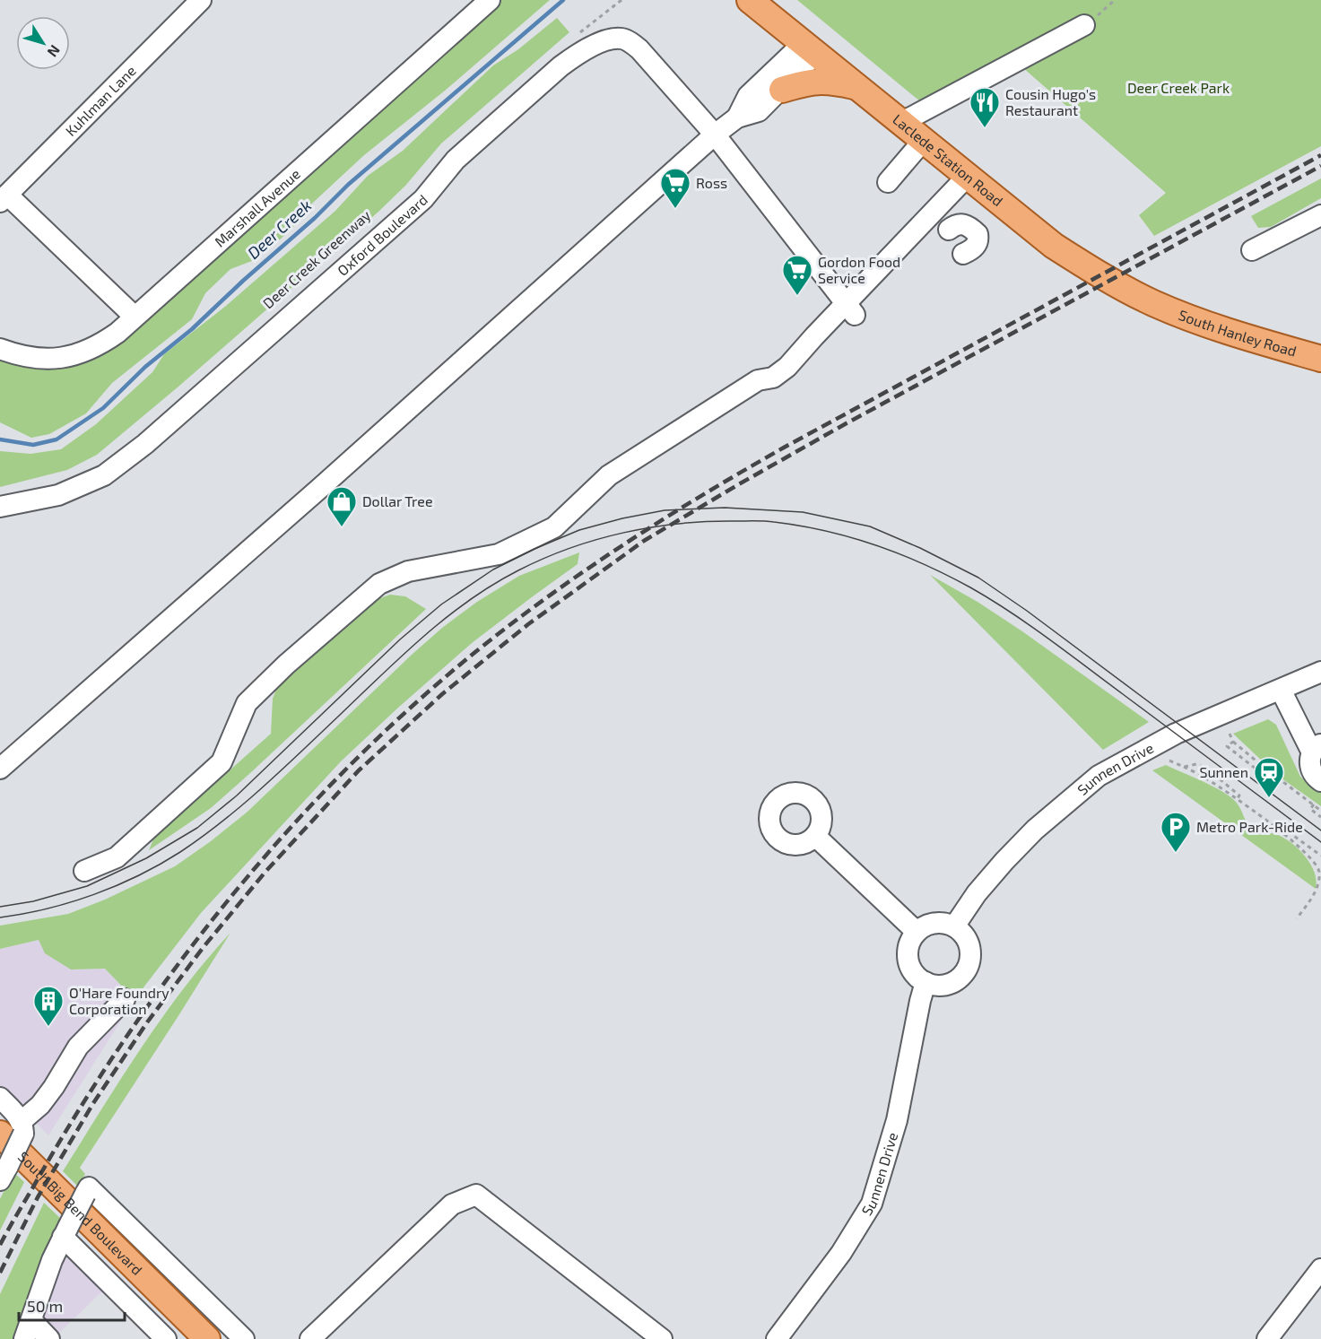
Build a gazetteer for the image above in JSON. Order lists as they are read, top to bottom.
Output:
{
  "streets": {
    "main road": ["Laclede Station Road", "South Hanley Road", "South Big Bend Boulevard"],
    "street": [
      "Kuhlman Lane",
      "Marshall Avenue",
      "Oxford Boulevard",
      "Sunnen Drive"
    ]
  },
  "crossings": [
    ["Laclede Station Road", "South Hanley Road"]
  ],
  "water": ["Deer Creek"],
  "parks": ["Deer Creek Park"],
  "places": {
    "restaurant": ["Cousin Hugo's Restaurant"],
    "supermarket": ["Ross", "Gordon Food Service"],
    "shop": ["Dollar Tree"],
    "station": ["Sunnen"],
    "parking": ["Metro Park-Ride"],
    "building": ["O'Hare Foundry Corporation"]
  },
  "scale_bar": "50 m",
  "north": "bottom right"
}
